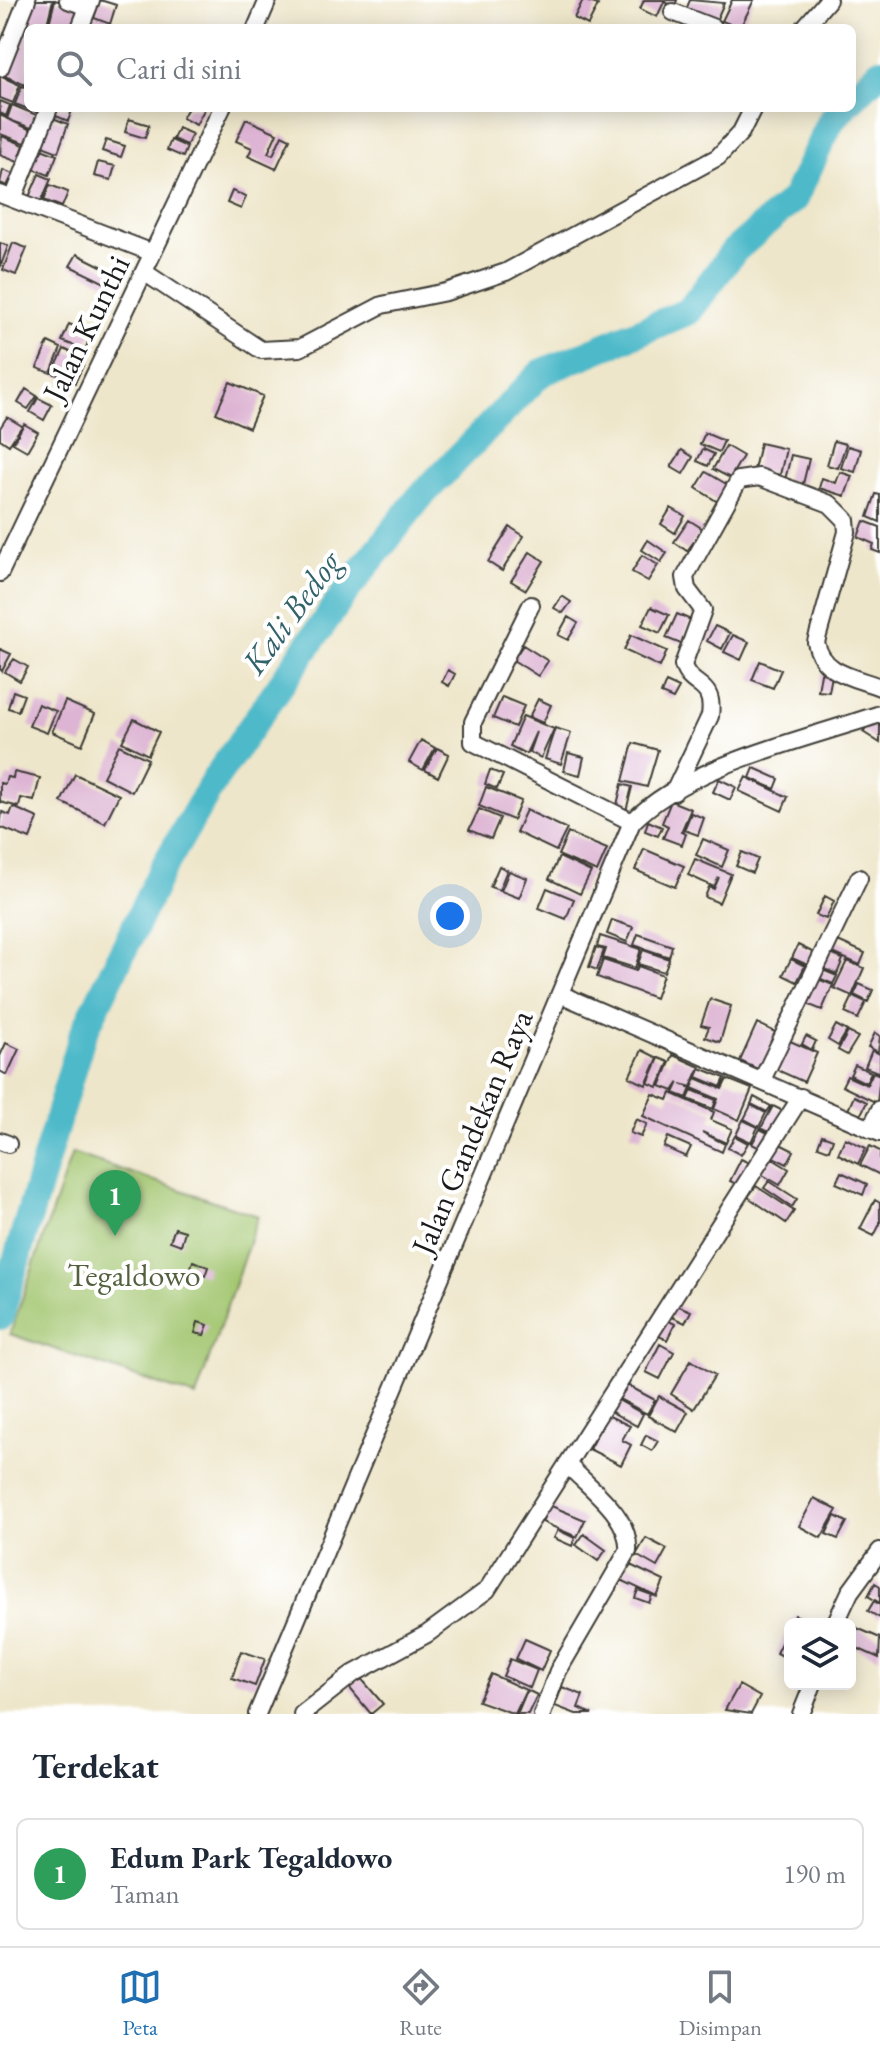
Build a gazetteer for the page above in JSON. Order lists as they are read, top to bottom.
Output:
{
  "streets": {
    "street": ["Jalan Kunthi", "Jalan Gandekan Raya"]
  },
  "water": ["Kali Bedog"],
  "parks": ["Tegaldowo"],
  "page": {
    "search": "Cari di sini",
    "pins": "1",
    "heading": "Terdekat",
    "list": [
      {
        "mark": "1",
        "name": "Edum Park Tegaldowo",
        "note": "Taman",
        "value": "190 m"
      }
    ],
    "nav": ["Peta", "Rute", "Disimpan"]
  }
}
